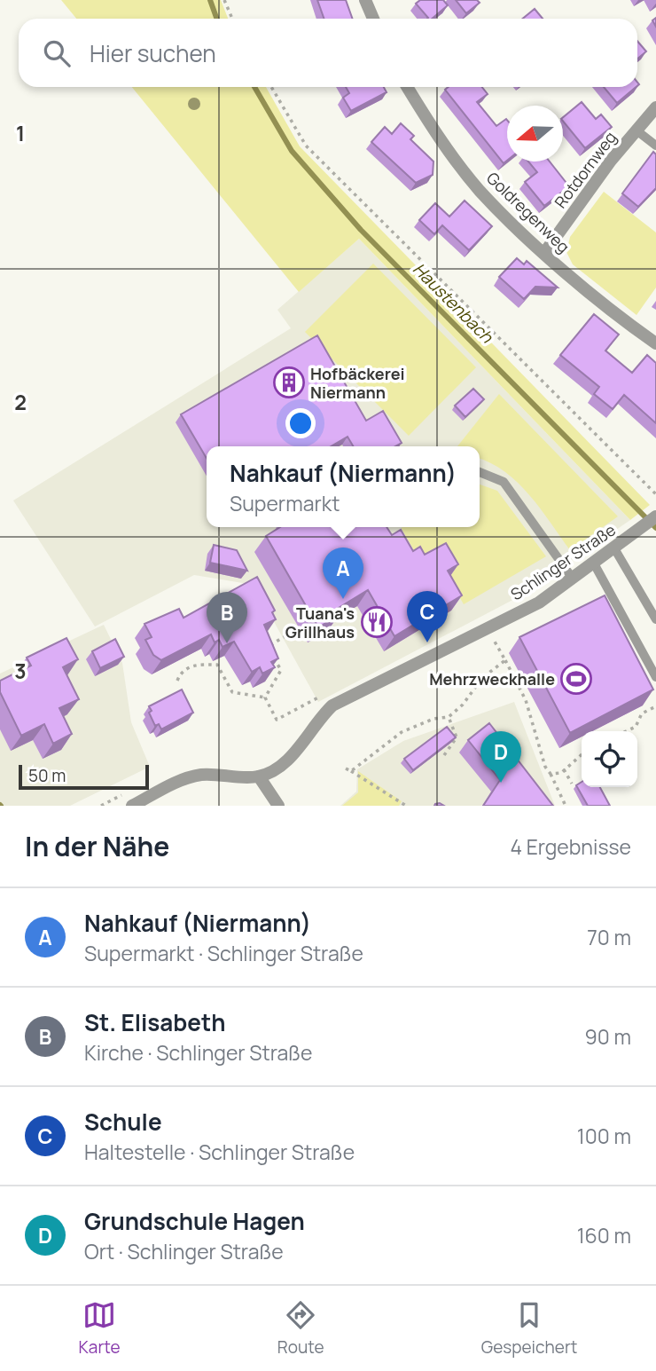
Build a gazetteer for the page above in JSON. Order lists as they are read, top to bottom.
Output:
{
  "streets": {
    "street": ["Rotdornweg", "Goldregenweg", "Schlinger Straße"]
  },
  "crossings": [
    ["Rotdornweg", "Goldregenweg"]
  ],
  "water": ["Haustenbach"],
  "places": {
    "building": ["Hofbäckerei Niermann"],
    "restaurant": ["Tuana's Grillhaus"],
    "sports": ["Mehrzweckhalle"]
  },
  "scale_bar": "50 m",
  "north": "left",
  "page": {
    "search": "Hier suchen",
    "popup": ["Nahkauf (Niermann)", "Supermarkt"],
    "pins": [
      "A",
      "C",
      "B",
      "D"
    ],
    "scale": "50 m",
    "heading": ["In der Nähe", "4 Ergebnisse"],
    "list": [
      {
        "mark": "A",
        "name": "Nahkauf (Niermann)",
        "note": "Supermarkt · Schlinger Straße",
        "value": "70 m"
      },
      {
        "mark": "B",
        "name": "St. Elisabeth",
        "note": "Kirche · Schlinger Straße",
        "value": "90 m"
      },
      {
        "mark": "C",
        "name": "Schule",
        "note": "Haltestelle · Schlinger Straße",
        "value": "100 m"
      },
      {
        "mark": "D",
        "name": "Grundschule Hagen",
        "note": "Ort · Schlinger Straße",
        "value": "160 m"
      }
    ],
    "nav": ["Karte", "Route", "Gespeichert"]
  },
  "grid": {
    "rows": ["1", "2", "3"]
  }
}
